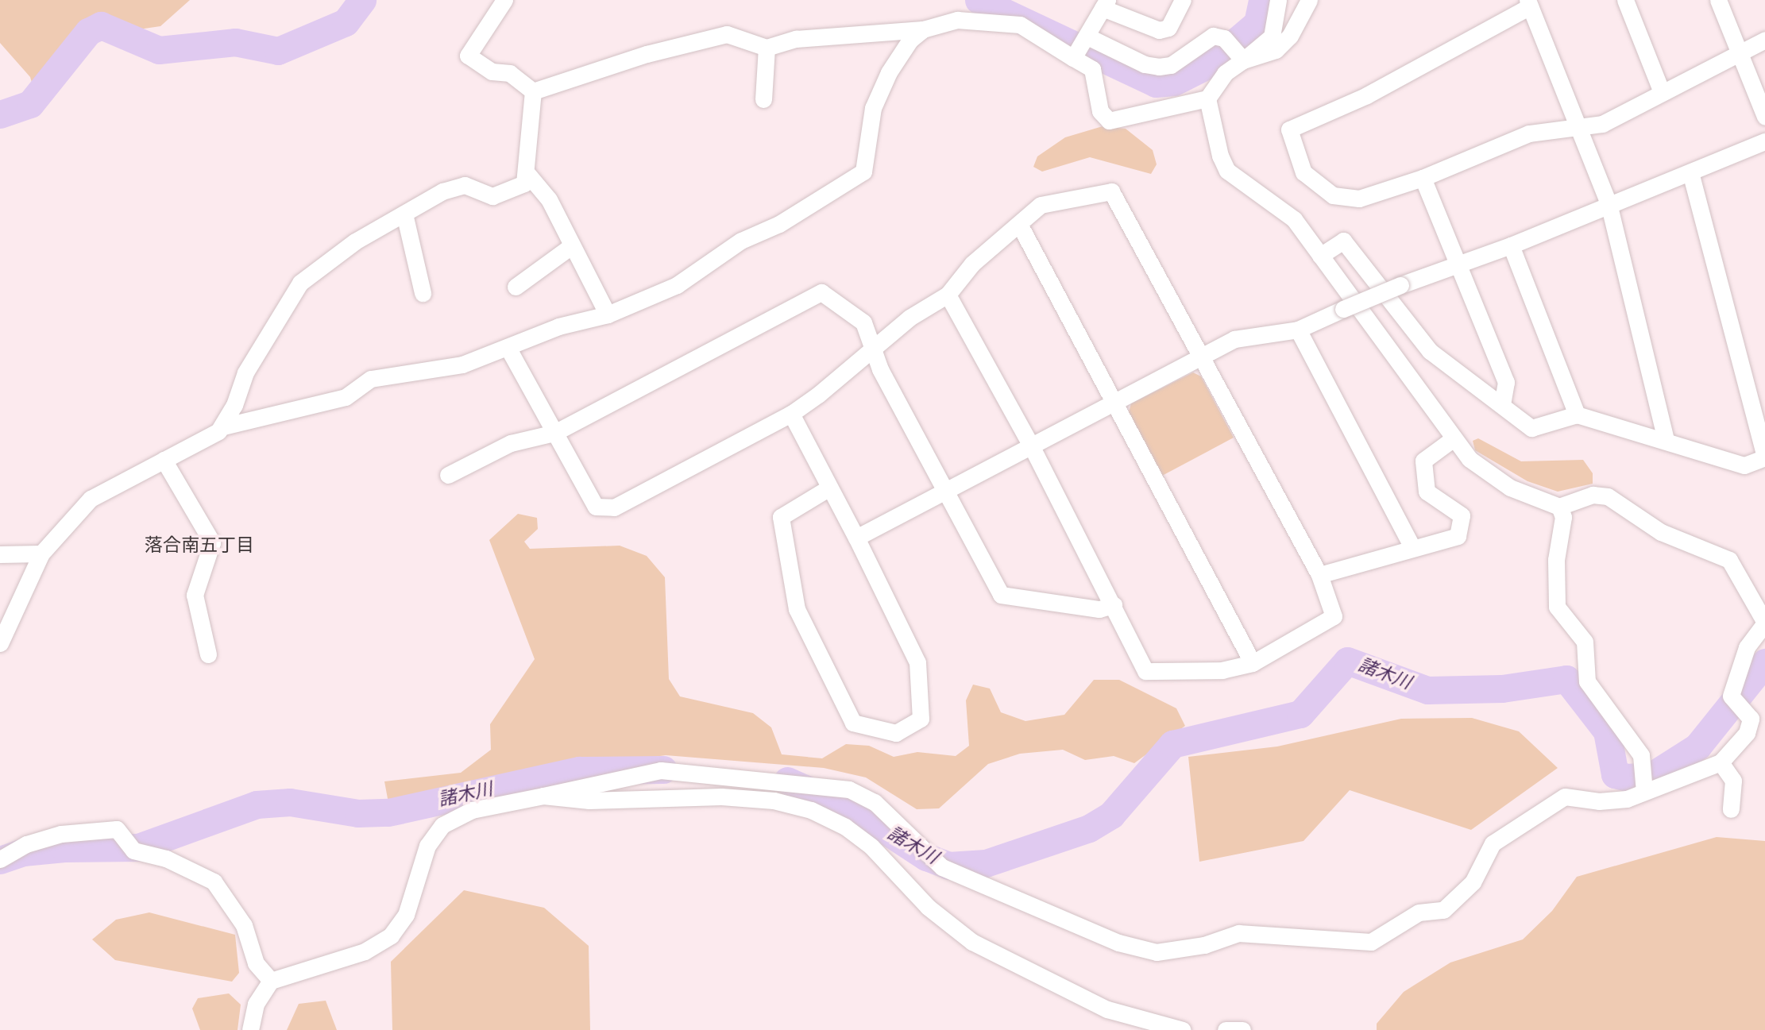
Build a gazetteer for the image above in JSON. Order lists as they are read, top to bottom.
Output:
{
  "districts": ["落合南五丁目"],
  "water": ["諸木川"]
}
